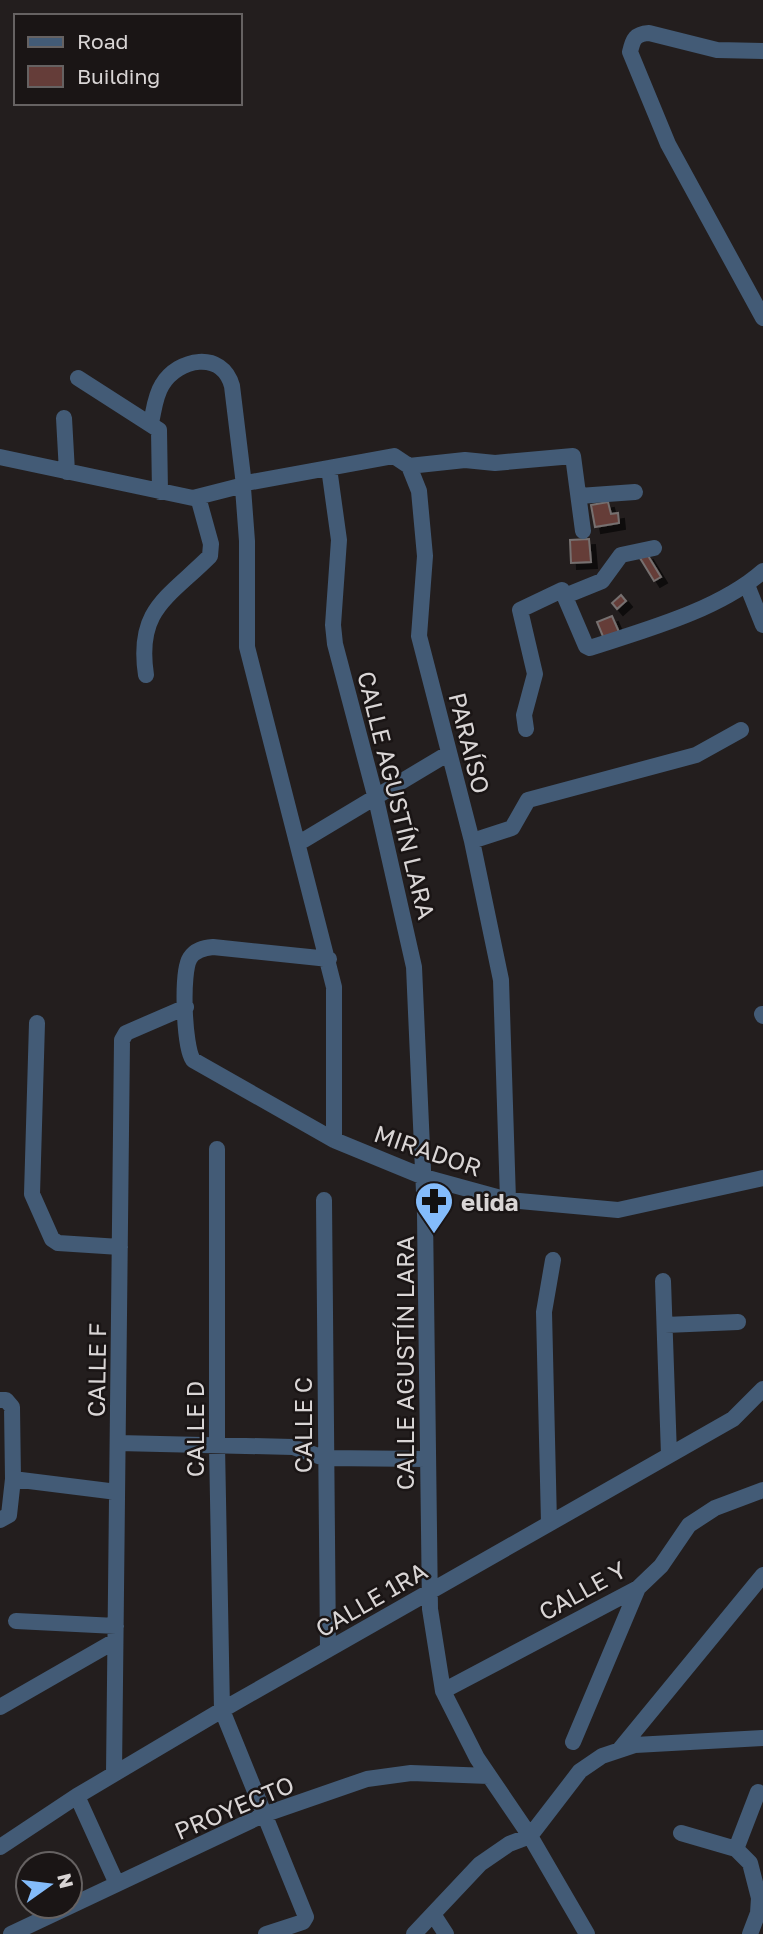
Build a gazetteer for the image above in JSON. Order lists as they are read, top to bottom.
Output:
{
  "streets": {
    "street": [
      "PARAÍSO",
      "CALLE AGUSTÍN LARA",
      "MIRADOR",
      "CALLE F",
      "CALLE C",
      "CALLE D",
      "CALLE Y",
      "CALLE 1RA",
      "PROYECTO"
    ]
  },
  "crossings": [
    ["PARAÍSO", "MIRADOR"],
    ["CALLE AGUSTÍN LARA", "MIRADOR"],
    ["CALLE AGUSTÍN LARA", "CALLE Y"],
    ["CALLE AGUSTÍN LARA", "CALLE 1RA"],
    ["CALLE AGUSTÍN LARA", "PROYECTO"],
    ["MIRADOR", "CALLE F"],
    ["CALLE F", "CALLE 1RA"],
    ["CALLE C", "CALLE 1RA"],
    ["CALLE D", "CALLE 1RA"]
  ],
  "places": {
    "pharmacy": ["elida"]
  },
  "legend": ["Road", "Building"],
  "north": "right"
}
